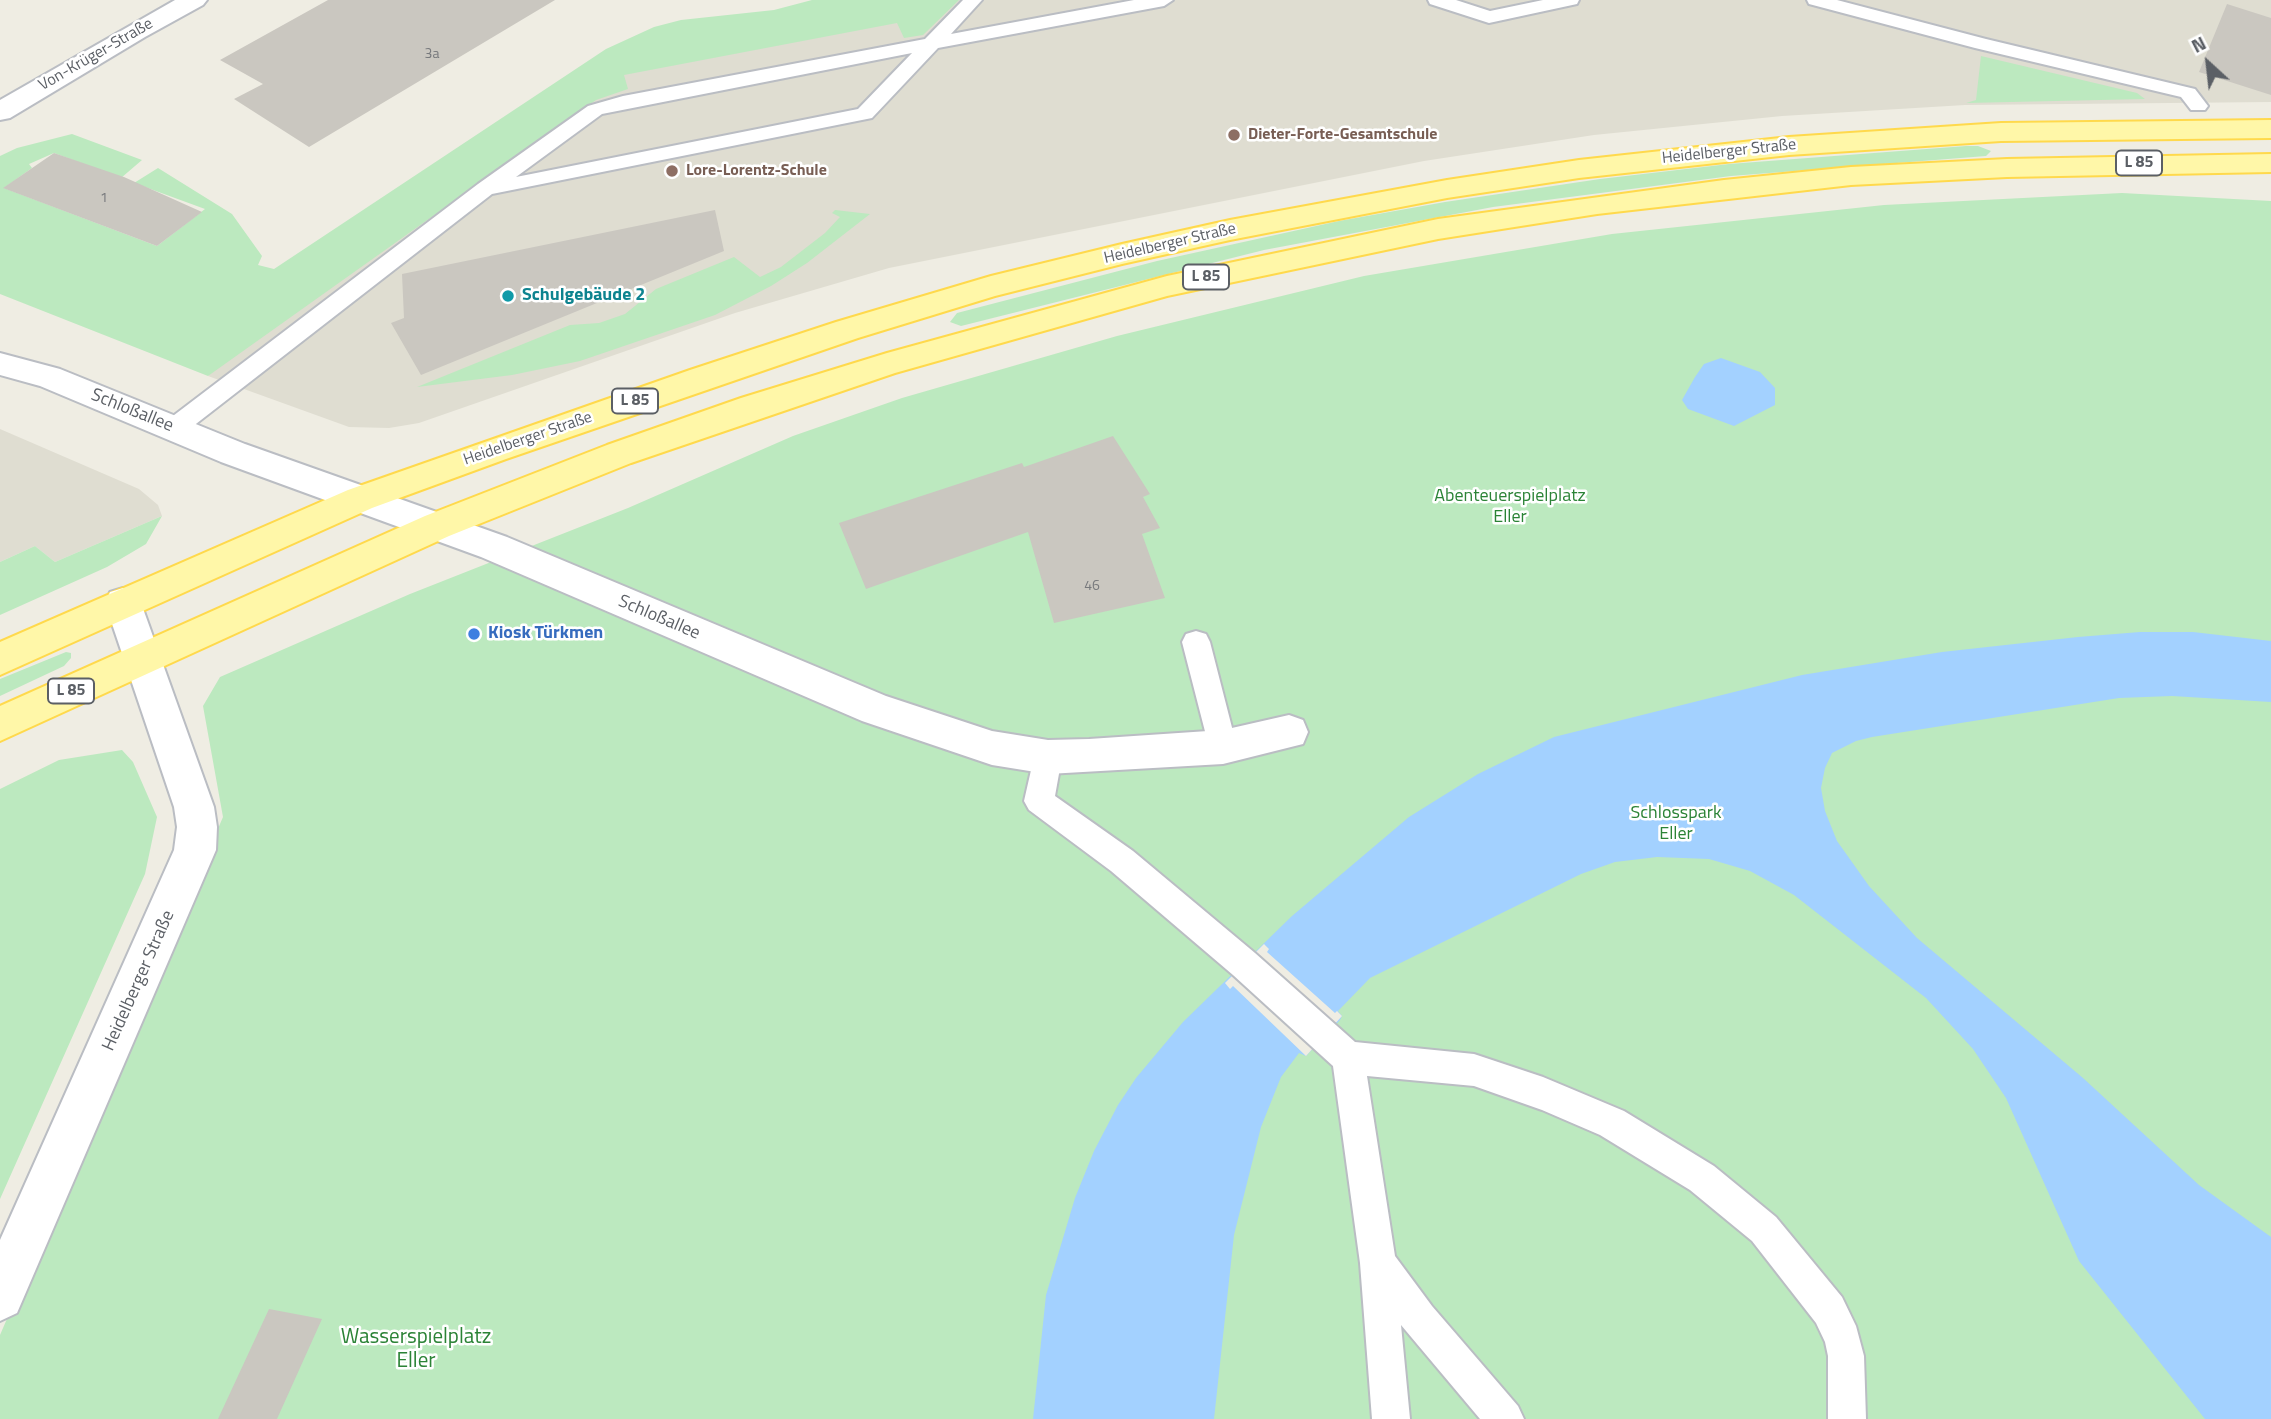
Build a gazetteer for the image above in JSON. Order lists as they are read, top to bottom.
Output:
{
  "streets": {
    "main road": ["Heidelberger Straße", "L 85"],
    "street": ["Von-Krüger-Straße", "Schloßallee"]
  },
  "crossings": [
    ["Heidelberger Straße", "L 85"],
    ["Heidelberger Straße", "Schloßallee"],
    ["L 85", "Schloßallee"]
  ],
  "parks": ["Abenteuerspielplatz Eller", "Schlosspark Eller", "Wasserspielplatz Eller"],
  "places": [
    "Dieter-Forte-Gesamtschule",
    "Lore-Lorentz-Schule",
    "Schulgebäude 2",
    "Kiosk Türkmen"
  ],
  "house_numbers": ["3a", "1", "46"],
  "north": "top left"
}
